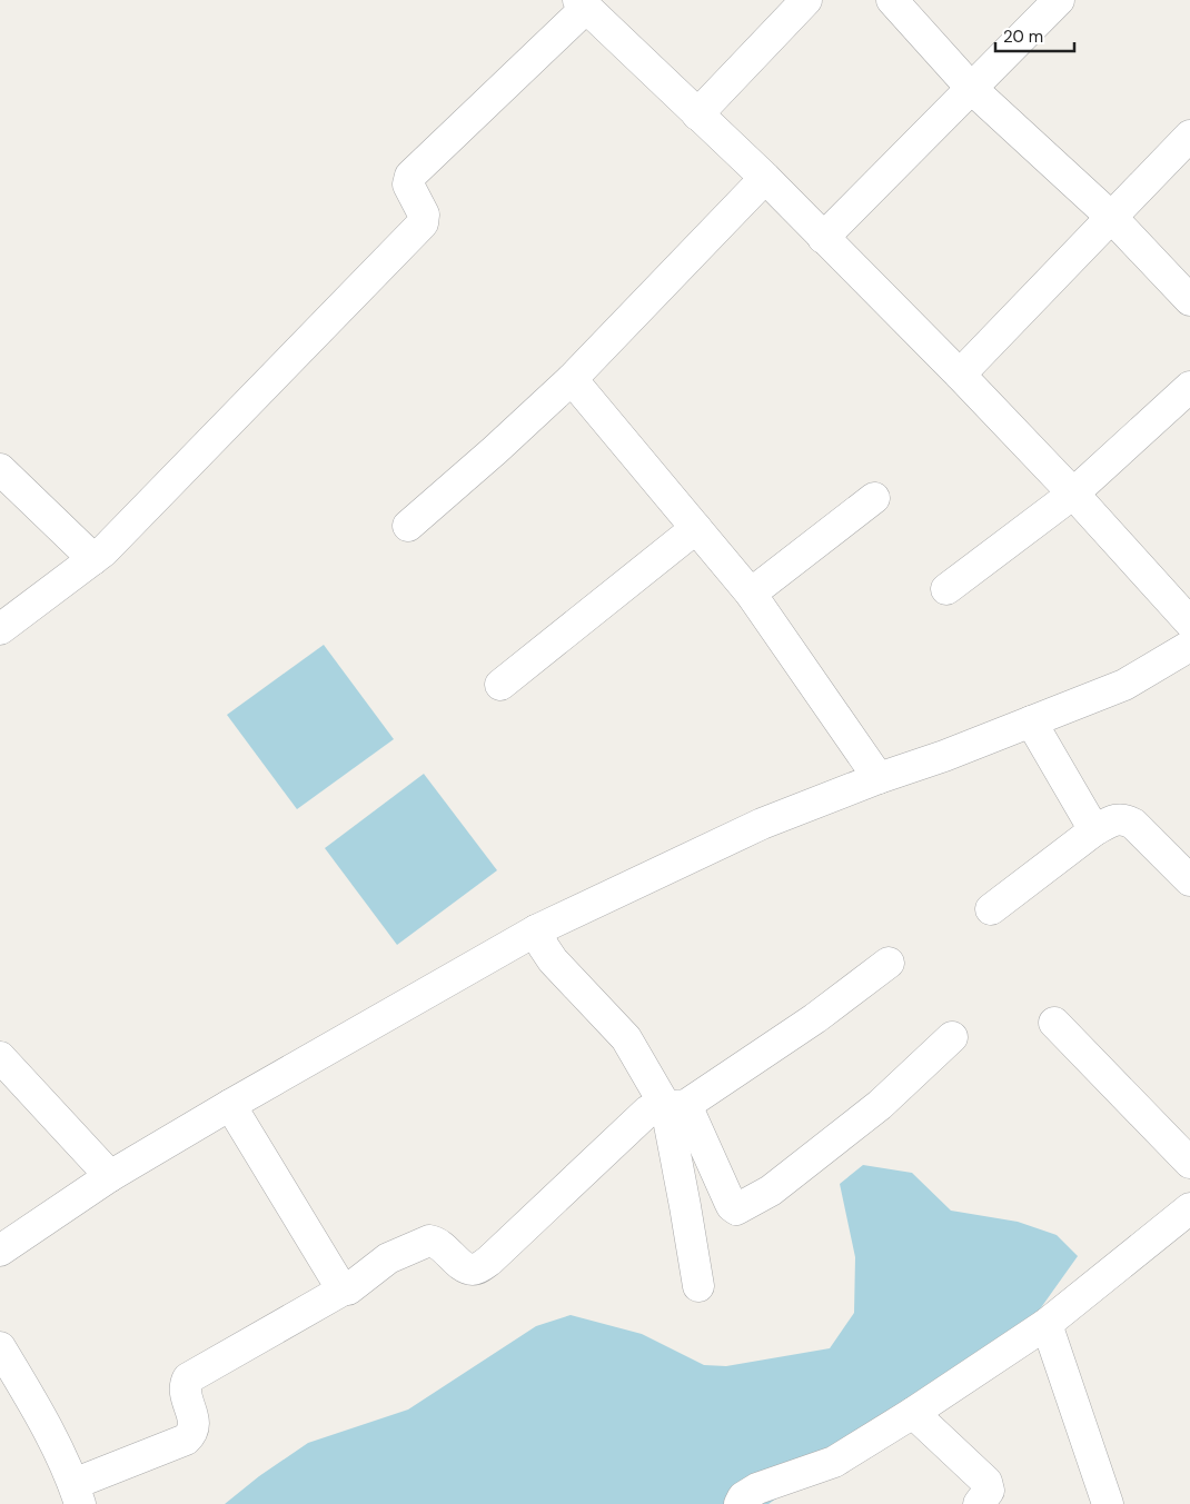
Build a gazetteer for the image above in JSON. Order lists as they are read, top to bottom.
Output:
{
  "scale_bar": "20 m"
}
